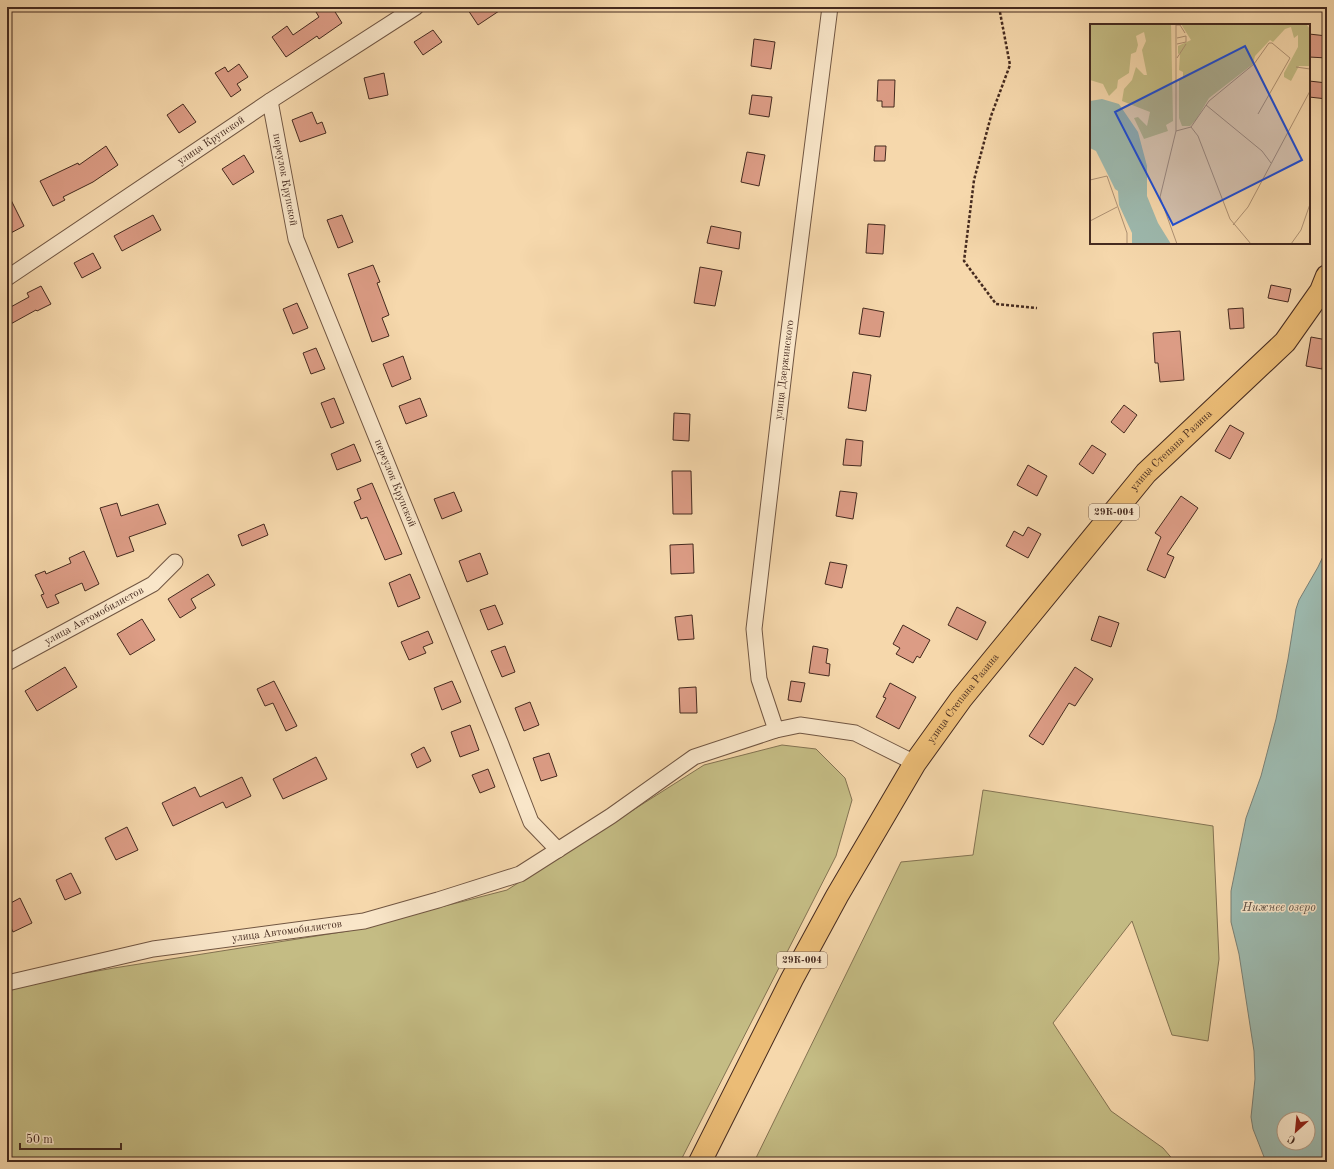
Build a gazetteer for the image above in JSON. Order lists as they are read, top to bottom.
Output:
{
  "streets": {
    "main road": ["улица Степана Разина", "29К-004"],
    "street": [
      "улица Крупской",
      "переулок Крупской",
      "улица Дзержинского",
      "улица Автомобилистов"
    ]
  },
  "crossings": [
    ["улица Крупской", "переулок Крупской"],
    ["переулок Крупской", "улица Автомобилистов"],
    ["улица Дзержинского", "улица Автомобилистов"],
    ["улица Степана Разина", "29К-004"],
    ["улица Степана Разина", "улица Автомобилистов"],
    ["29К-004", "улица Автомобилистов"]
  ],
  "water": ["Нижнее озеро"],
  "scale_bar": "50 m",
  "north": "bottom left"
}
